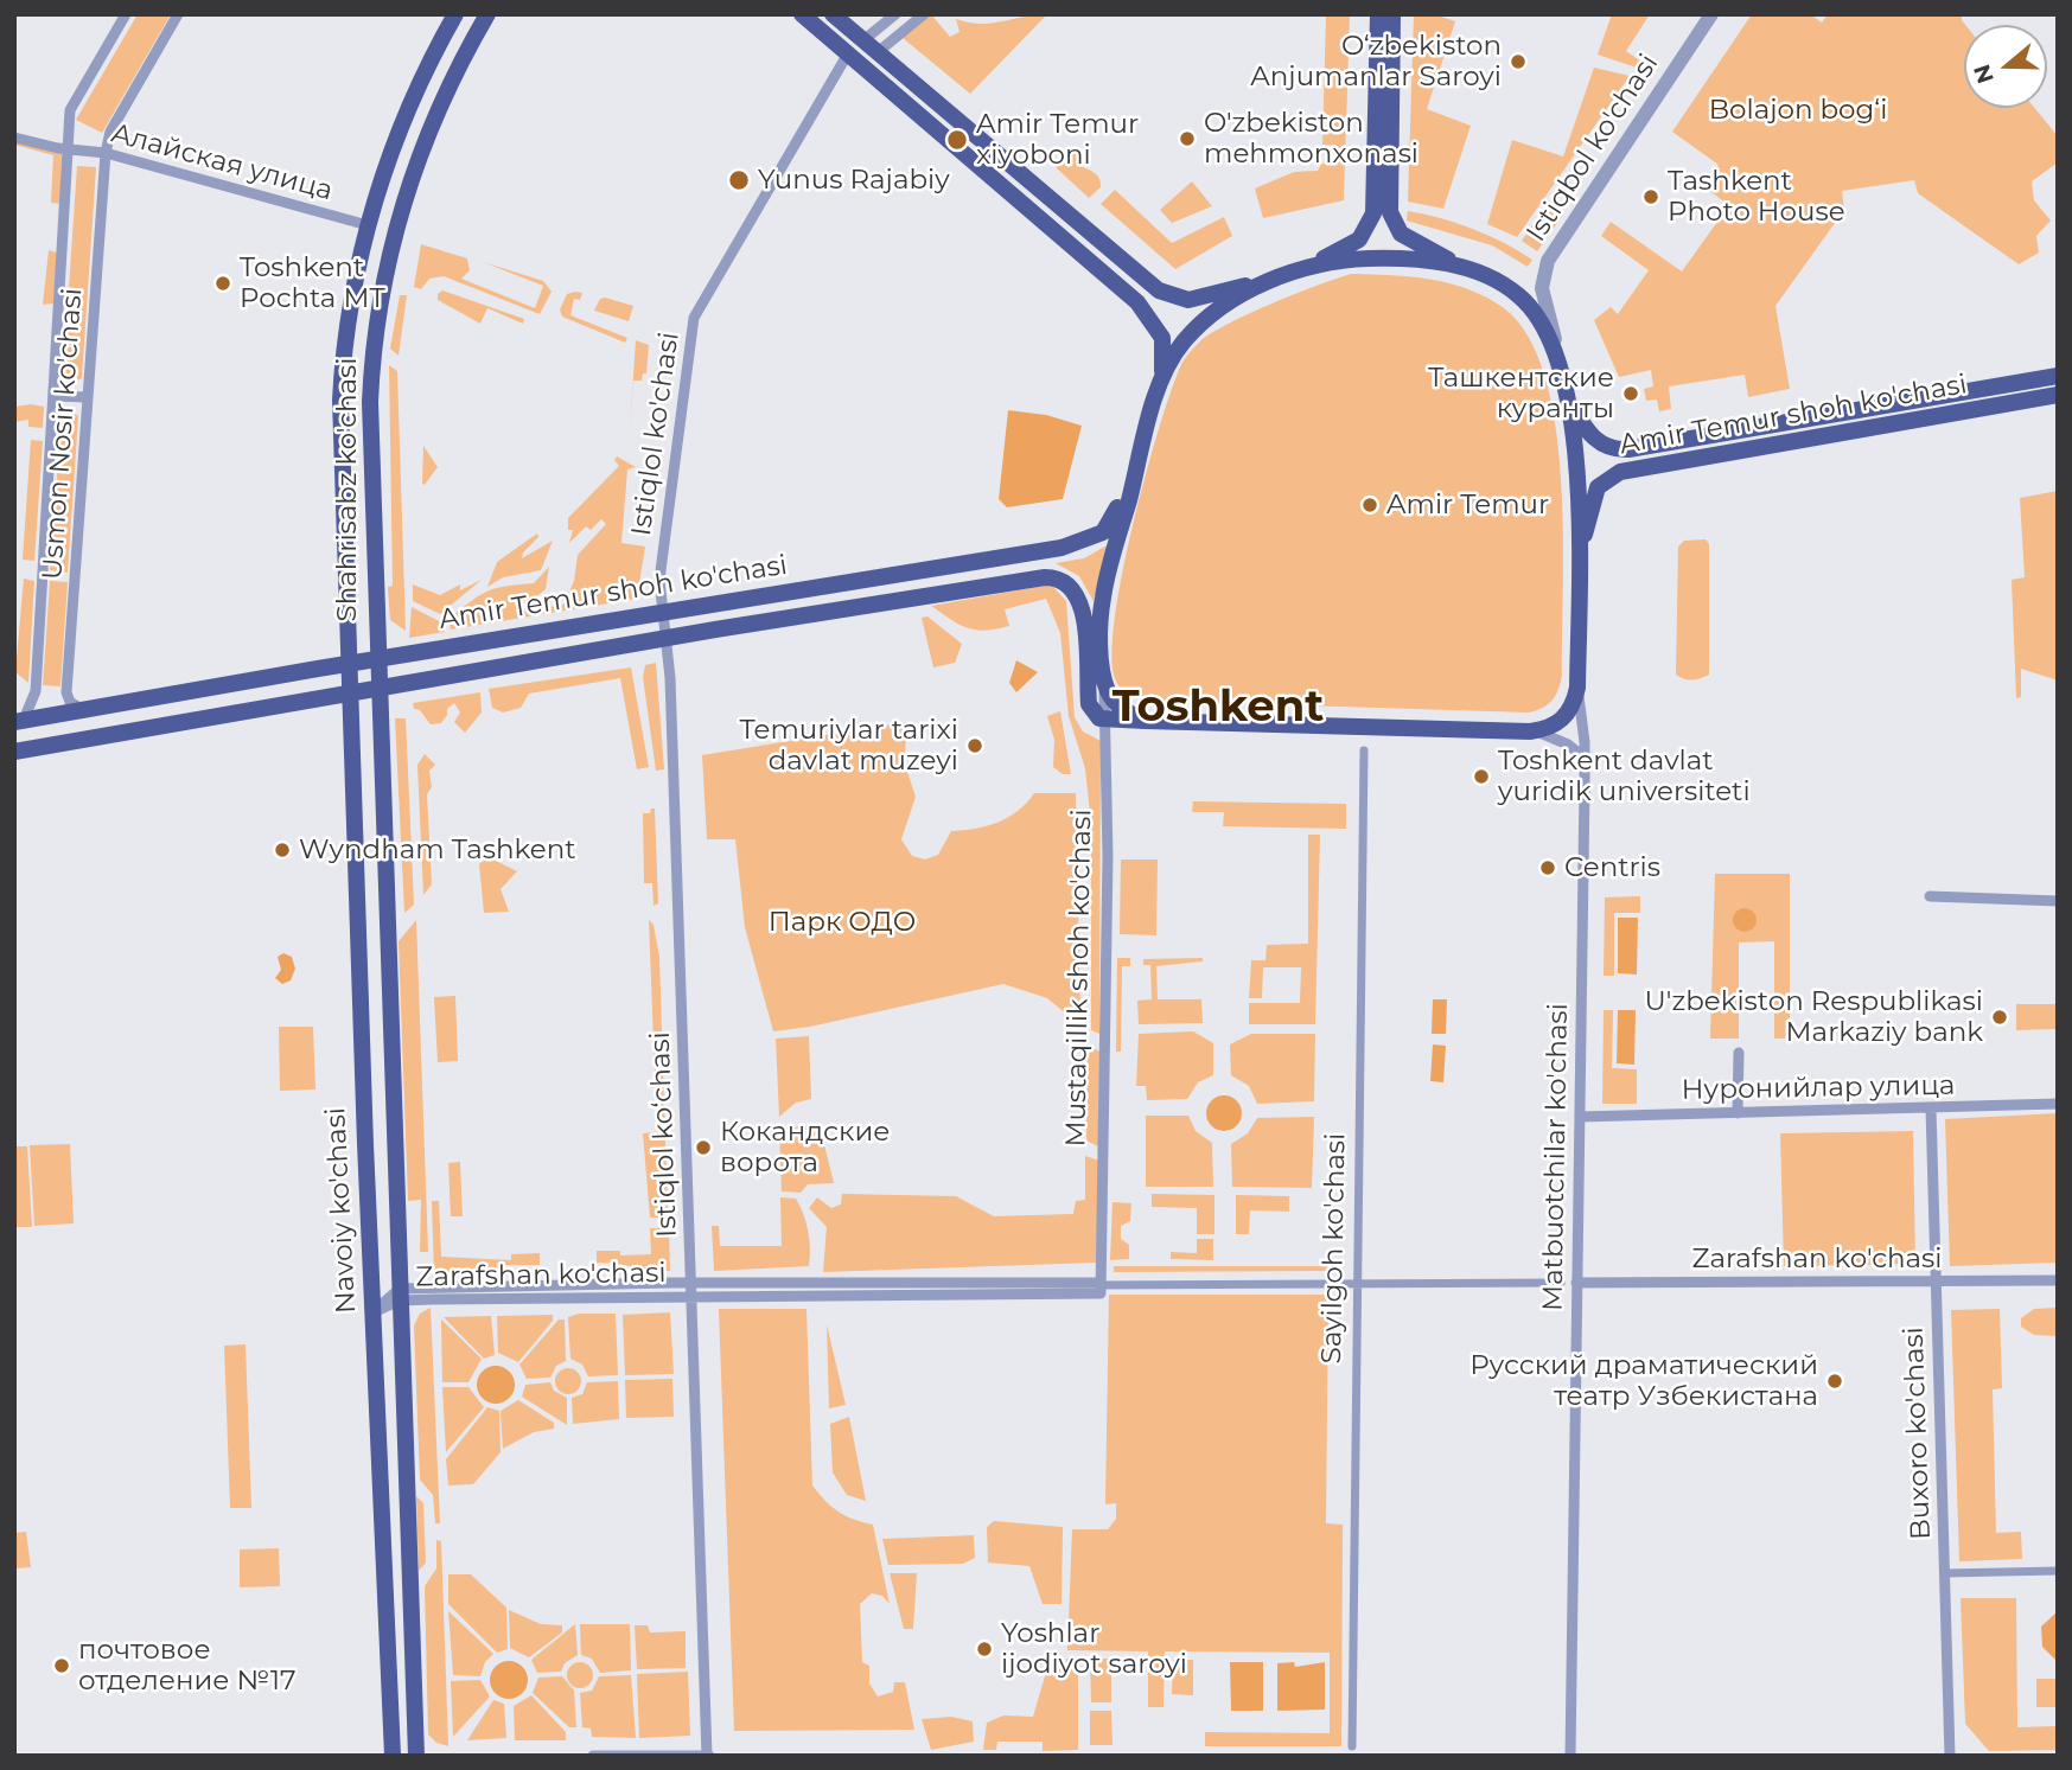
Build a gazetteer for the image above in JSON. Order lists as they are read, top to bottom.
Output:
{
  "streets": {
    "main road": ["Amir Temur shoh ko'chasi", "Shahrisabz ko'chasi", "Navoiy ko'chasi"],
    "street": [
      "Istiqbol ko'chasi",
      "Алайская улица",
      "Usmon Nosir ko'chasi",
      "Istiqlol ko'chasi",
      "Mustaqillik shoh ko'chasi",
      "Нуронийлар улица",
      "Istiqlol ko‘chasi",
      "Matbuotchilar ko'chasi",
      "Sayilgoh ko'chasi",
      "Zarafshan ko'chasi",
      "Buxoro ko'chasi"
    ]
  },
  "crossings": [
    ["Алайская улица", "Usmon Nosir ko'chasi"],
    ["Алайская улица", "Shahrisabz ko'chasi"],
    ["Amir Temur shoh ko'chasi", "Usmon Nosir ko'chasi"],
    ["Amir Temur shoh ko'chasi", "Istiqlol ko'chasi"],
    ["Amir Temur shoh ko'chasi", "Shahrisabz ko'chasi"],
    ["Amir Temur shoh ko'chasi", "Mustaqillik shoh ko'chasi"],
    ["Amir Temur shoh ko'chasi", "Istiqlol ko‘chasi"],
    ["Amir Temur shoh ko'chasi", "Navoiy ko'chasi"],
    ["Istiqlol ko'chasi", "Istiqlol ko‘chasi"],
    ["Shahrisabz ko'chasi", "Navoiy ko'chasi"],
    ["Mustaqillik shoh ko'chasi", "Zarafshan ko'chasi"],
    ["Нуронийлар улица", "Matbuotchilar ko'chasi"],
    ["Нуронийлар улица", "Buxoro ko'chasi"],
    ["Istiqlol ko‘chasi", "Zarafshan ko'chasi"],
    ["Matbuotchilar ko'chasi", "Zarafshan ko'chasi"],
    ["Navoiy ko'chasi", "Zarafshan ko'chasi"],
    ["Sayilgoh ko'chasi", "Zarafshan ko'chasi"],
    ["Zarafshan ko'chasi", "Buxoro ko'chasi"]
  ],
  "districts": ["Toshkent"],
  "parks": ["Bolajon bog‘i", "Парк ОДО"],
  "places": [
    "O‘zbekiston Anjumanlar Saroyi",
    "O'zbekiston mehmonxonasi",
    "Amir Temur xiyoboni",
    "Yunus Rajabiy",
    "Tashkent Photo House",
    "Toshkent Pochta MT",
    "Ташкентские куранты",
    "Amir Temur",
    "Temuriylar tarixi davlat muzeyi",
    "Toshkent davlat yuridik universiteti",
    "Wyndham Tashkent",
    "Centris",
    "U'zbekiston Respublikasi Markaziy bank",
    "Кокандские ворота",
    "Русский драматический театр Узбекистана",
    "Yoshlar ijodiyot saroyi",
    "почтовое отделение №17"
  ],
  "north": "left"
}
